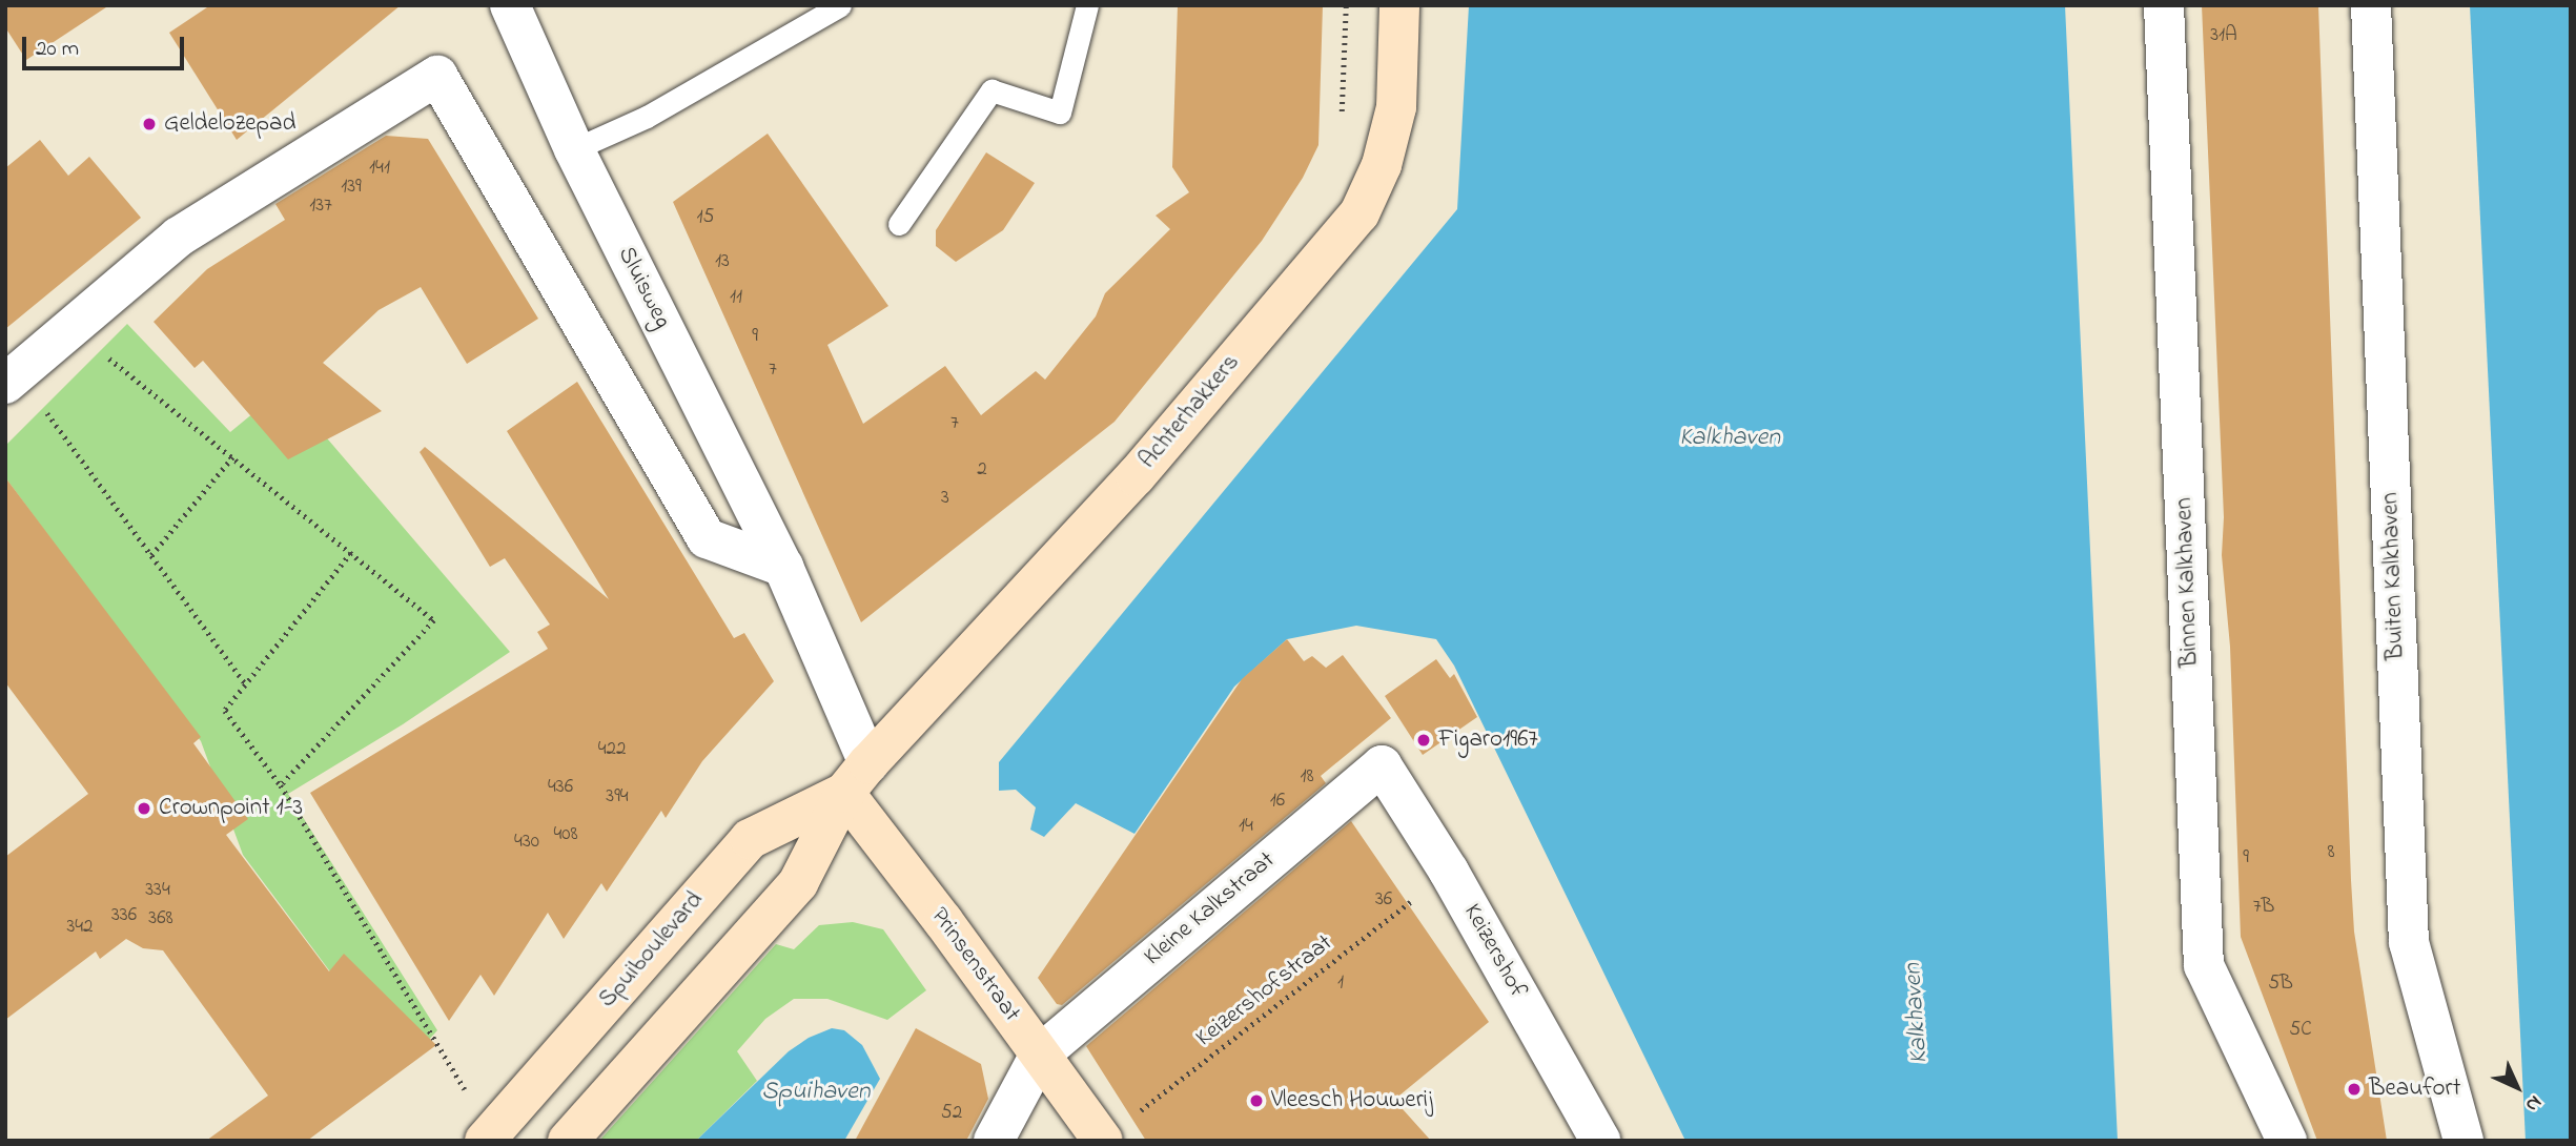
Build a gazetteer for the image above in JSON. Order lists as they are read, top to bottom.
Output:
{
  "streets": {
    "street": [
      "Sluisweg",
      "Achterhakkers",
      "Buiten Kalkhaven",
      "Binnen Kalkhaven",
      "Kleine Kalkstraat",
      "Spuiboulevard",
      "Keizershof",
      "Prinsenstraat"
    ],
    "path": ["Keizershofstraat"]
  },
  "crossings": [
    ["Sluisweg", "Achterhakkers"],
    ["Sluisweg", "Spuiboulevard"],
    ["Sluisweg", "Prinsenstraat"],
    ["Achterhakkers", "Spuiboulevard"],
    ["Achterhakkers", "Prinsenstraat"],
    ["Kleine Kalkstraat", "Keizershof"],
    ["Kleine Kalkstraat", "Prinsenstraat"],
    ["Spuiboulevard", "Prinsenstraat"],
    ["Keizershof", "Keizershofstraat"],
    ["Prinsenstraat", "Keizershofstraat"]
  ],
  "water": ["Kalkhaven", "Spuihaven"],
  "places": [
    "Geldelozepad",
    "Figaro1967",
    "Crownpoint 1-3",
    "Beaufort",
    "Vleesch Houwerij"
  ],
  "house_numbers": [
    "31A",
    "141",
    "139",
    "137",
    "15",
    "13",
    "11",
    "9",
    "7",
    "7",
    "2",
    "3",
    "422",
    "18",
    "436",
    "394",
    "16",
    "14",
    "408",
    "430",
    "8",
    "9",
    "334",
    "36",
    "7B",
    "336",
    "368",
    "342",
    "1",
    "5B",
    "5C",
    "52"
  ],
  "scale_bar": "20 m",
  "north": "bottom right"
}
